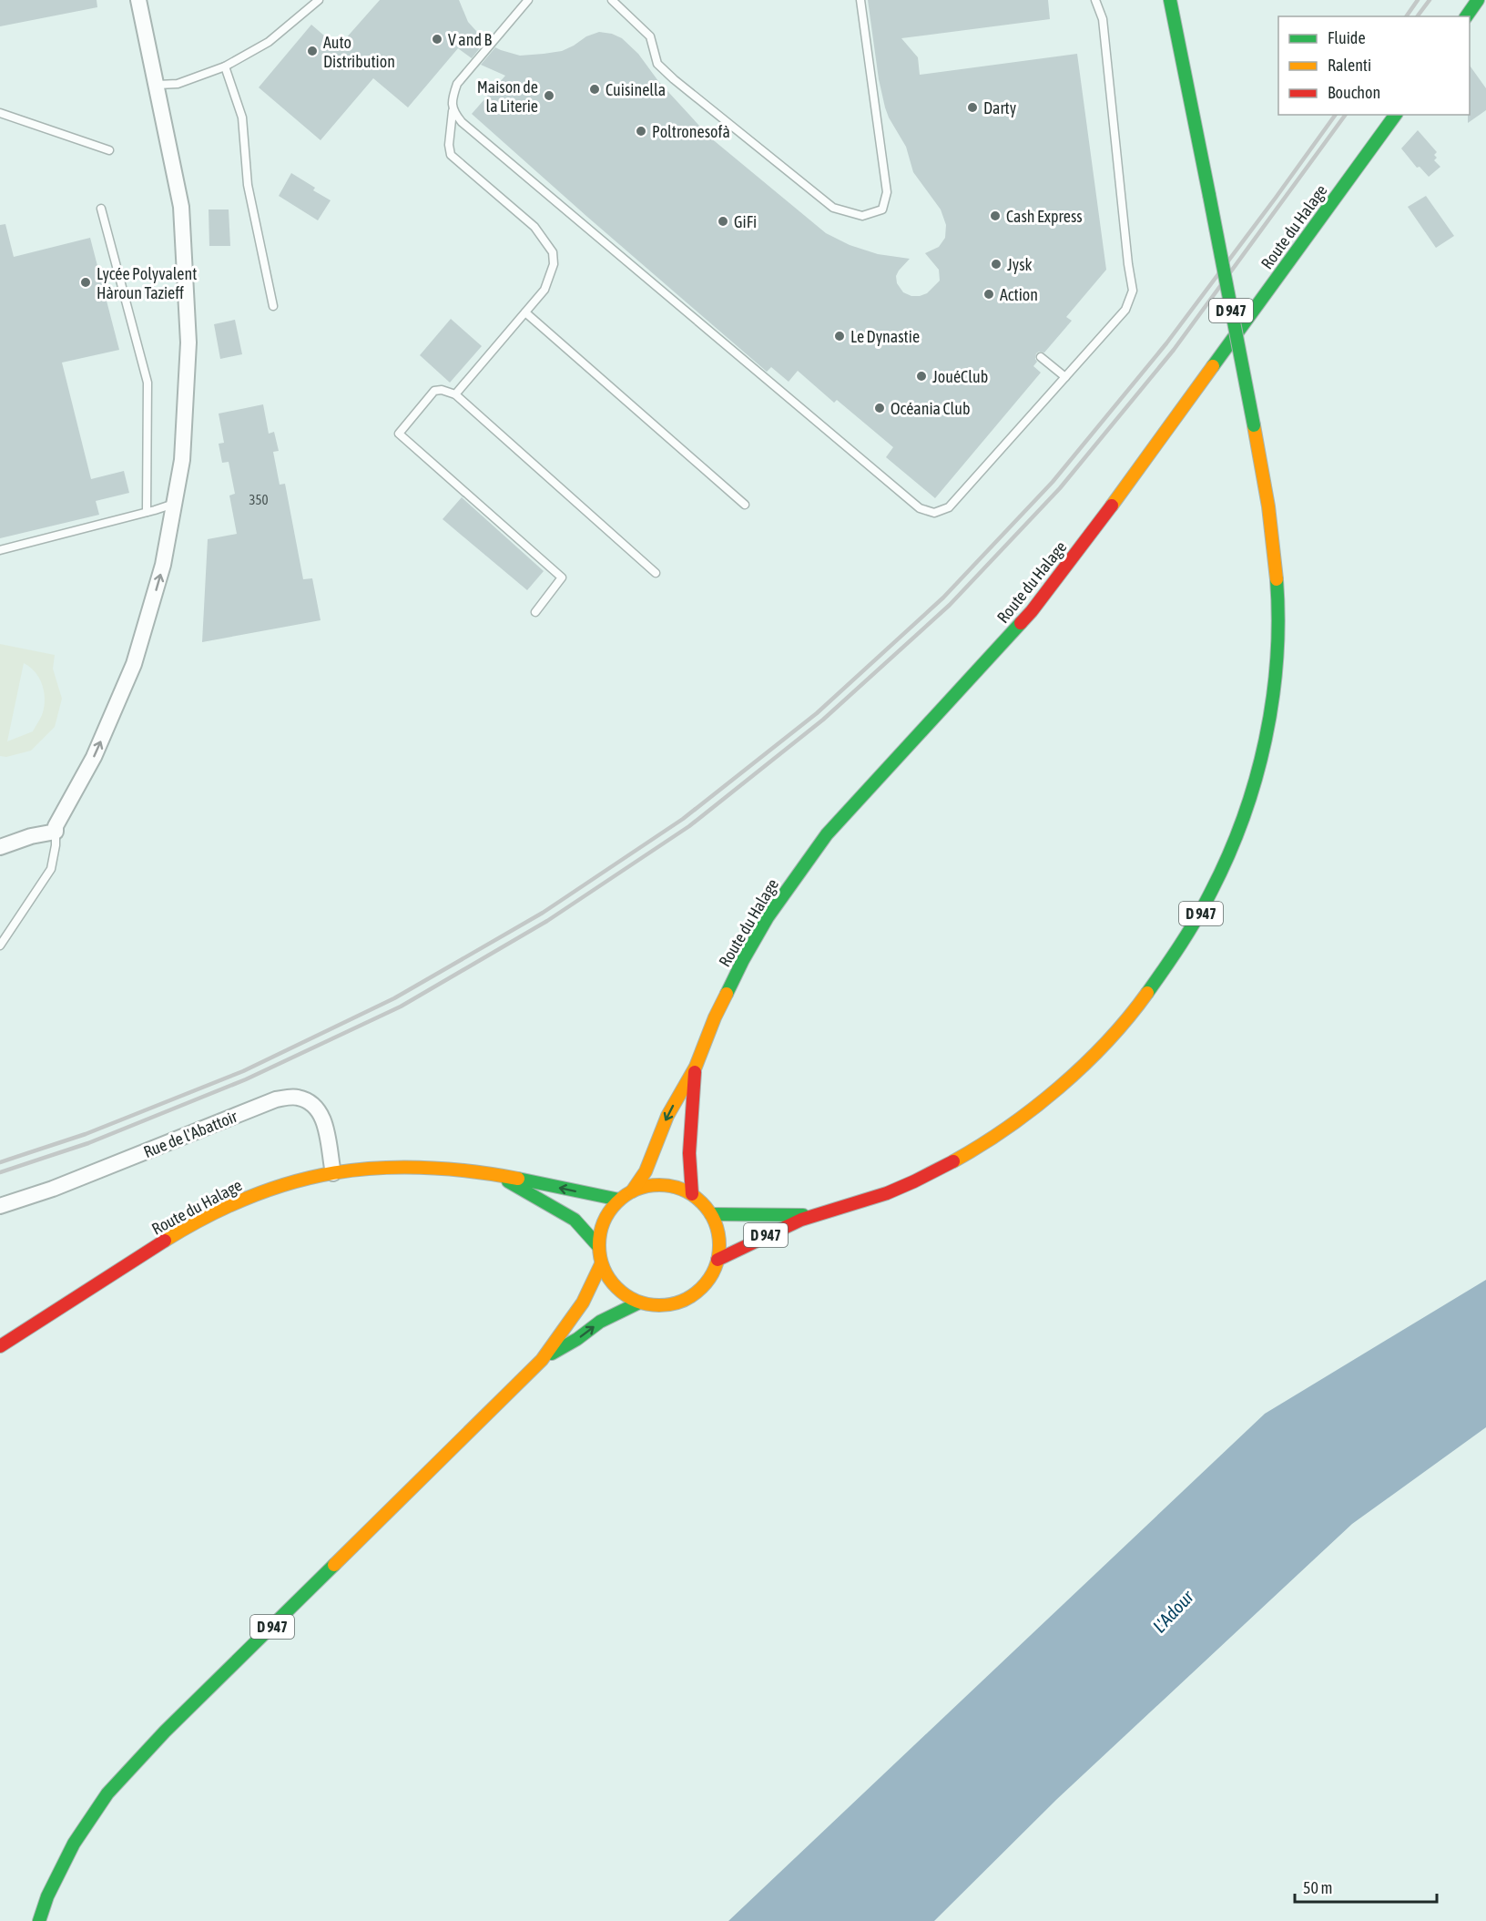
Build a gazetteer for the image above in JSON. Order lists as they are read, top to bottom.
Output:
{
  "streets": {
    "main road": ["Route du Halage", "D 947"],
    "street": ["Rue de l'Abattoir"]
  },
  "crossings": [
    ["Route du Halage", "D 947"],
    ["Route du Halage", "Rue de l'Abattoir"]
  ],
  "water": ["L'Adour"],
  "places": [
    "V and B",
    "Auto Distribution",
    "Cuisinella",
    "Maison de la Literie",
    "Darty",
    "Poltronesofà",
    "Cash Express",
    "GiFi",
    "Jysk",
    "Lycée Polyvalent Hàroun Tazieff",
    "Action",
    "Le Dynastie",
    "JouéClub",
    "Océania Club"
  ],
  "house_numbers": ["350"],
  "legend": ["Fluide", "Ralenti", "Bouchon"],
  "scale_bar": "50 m"
}
